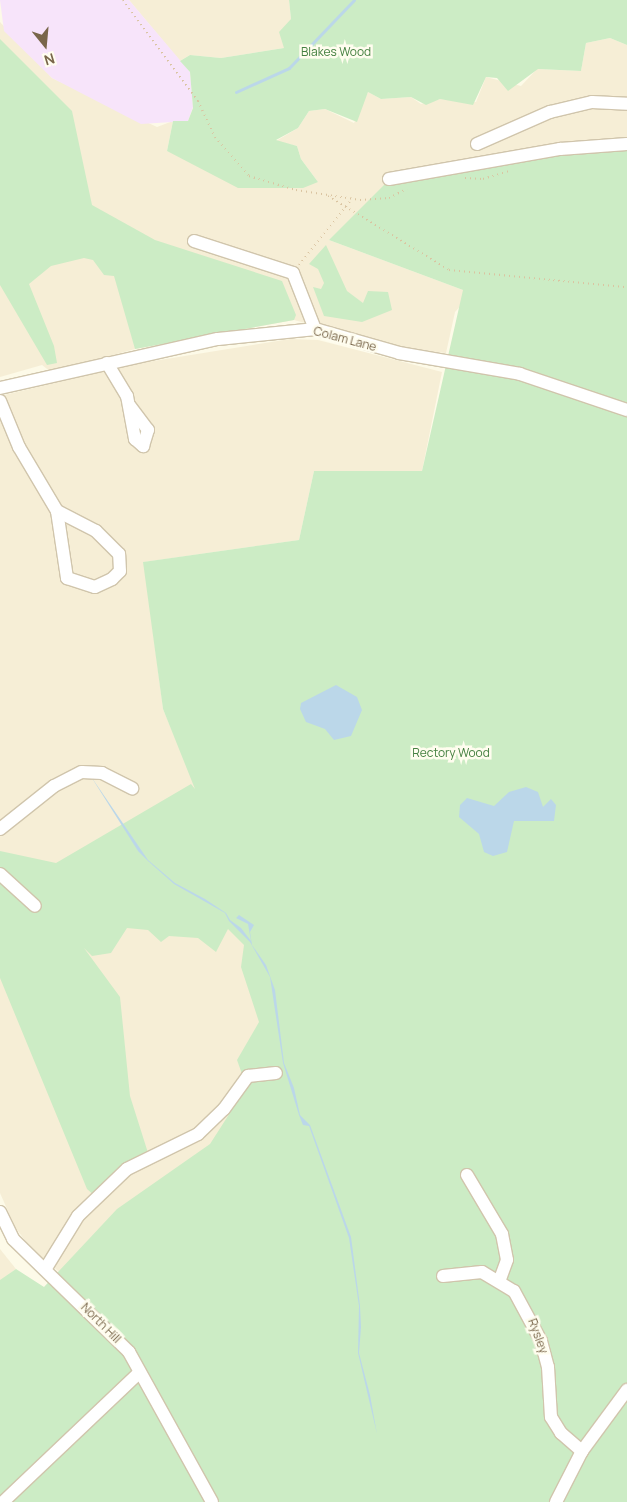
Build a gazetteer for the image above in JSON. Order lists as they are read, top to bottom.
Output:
{
  "streets": {
    "street": ["Colam Lane", "North Hill", "Rysley"]
  },
  "parks": ["Blakes Wood", "Rectory Wood"],
  "north": "bottom"
}
